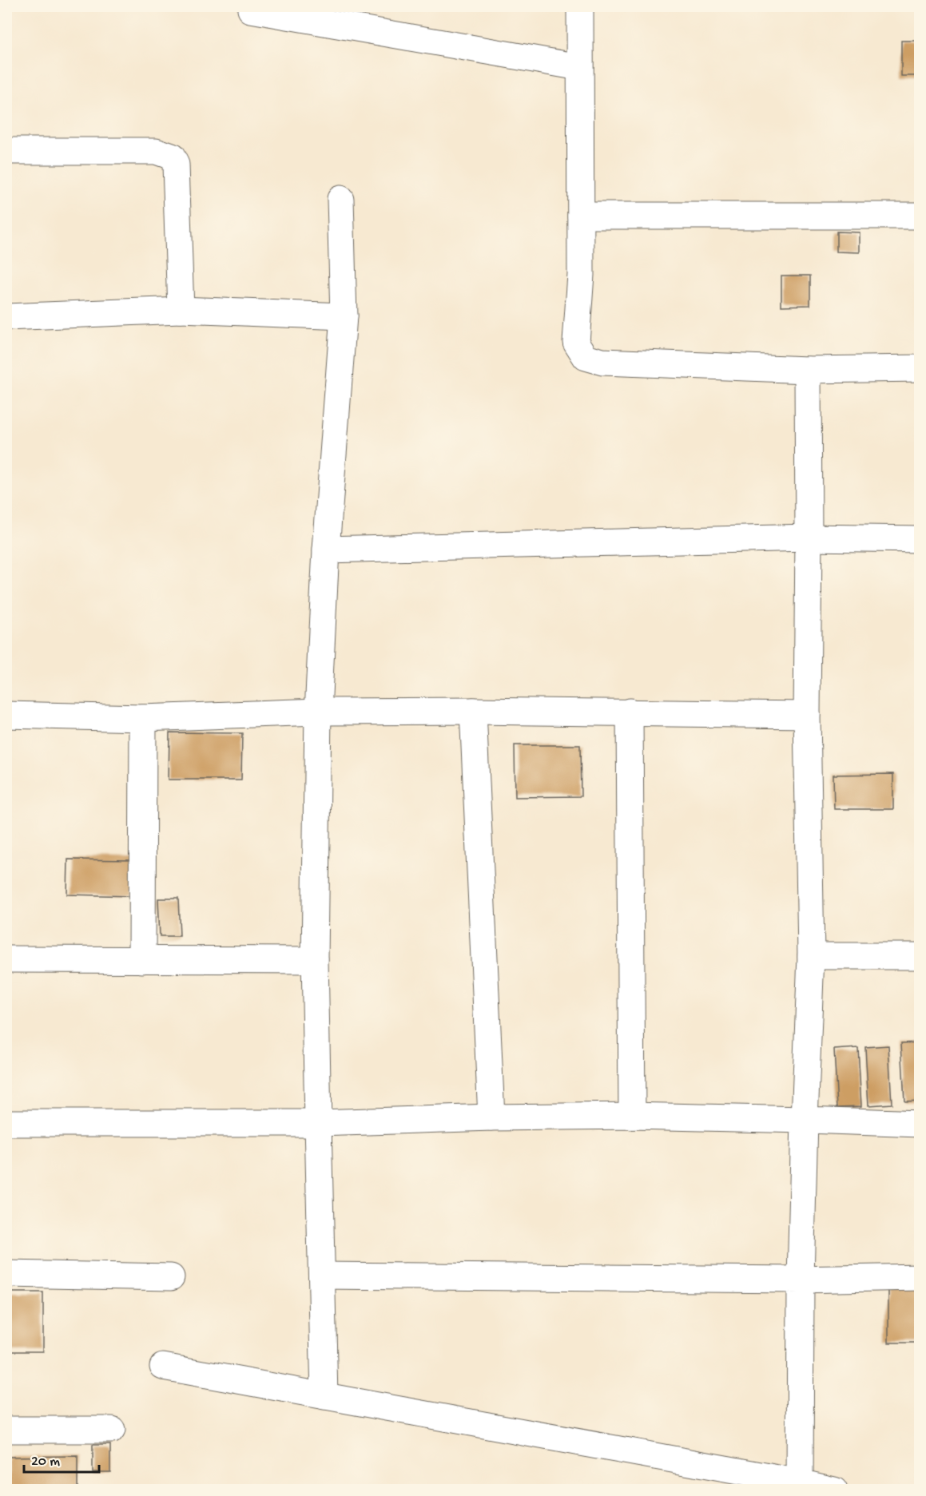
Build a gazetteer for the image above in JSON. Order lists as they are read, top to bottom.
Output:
{
  "scale_bar": "20 m"
}
